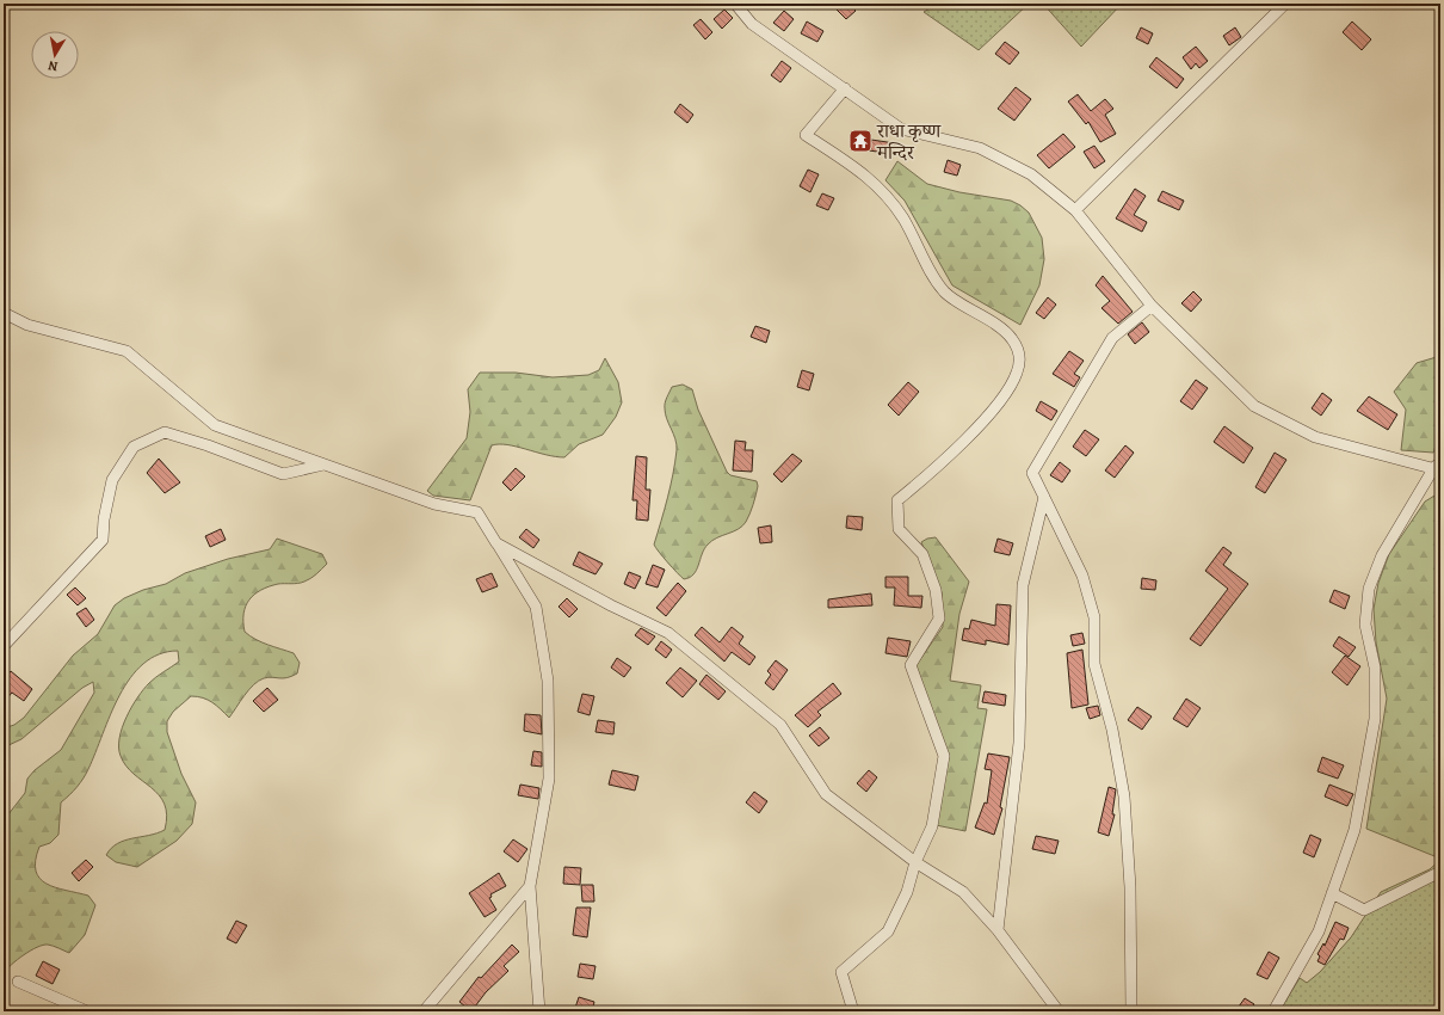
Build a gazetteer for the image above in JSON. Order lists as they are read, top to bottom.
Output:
{
  "places": {
    "temple": ["राधा कृष्ण मन्दिर"]
  },
  "north": "bottom"
}
